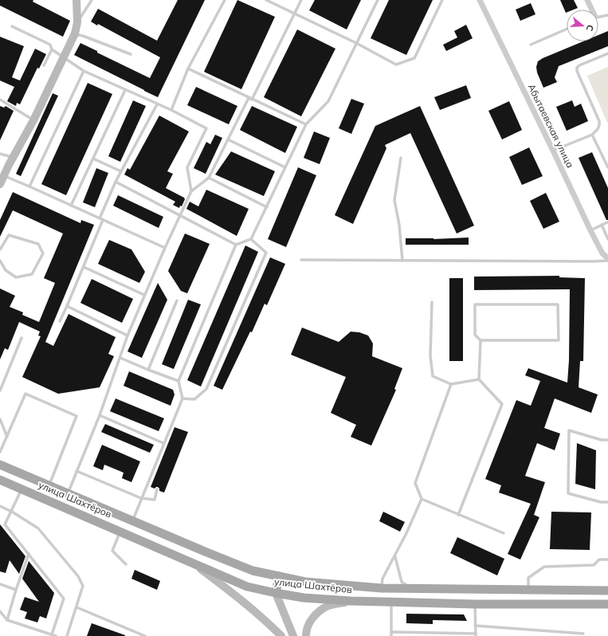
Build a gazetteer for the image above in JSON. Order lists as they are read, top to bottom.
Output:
{
  "streets": {
    "main road": ["улица Шахтёров"],
    "street": ["Абытаевская улица"]
  },
  "north": "right"
}
